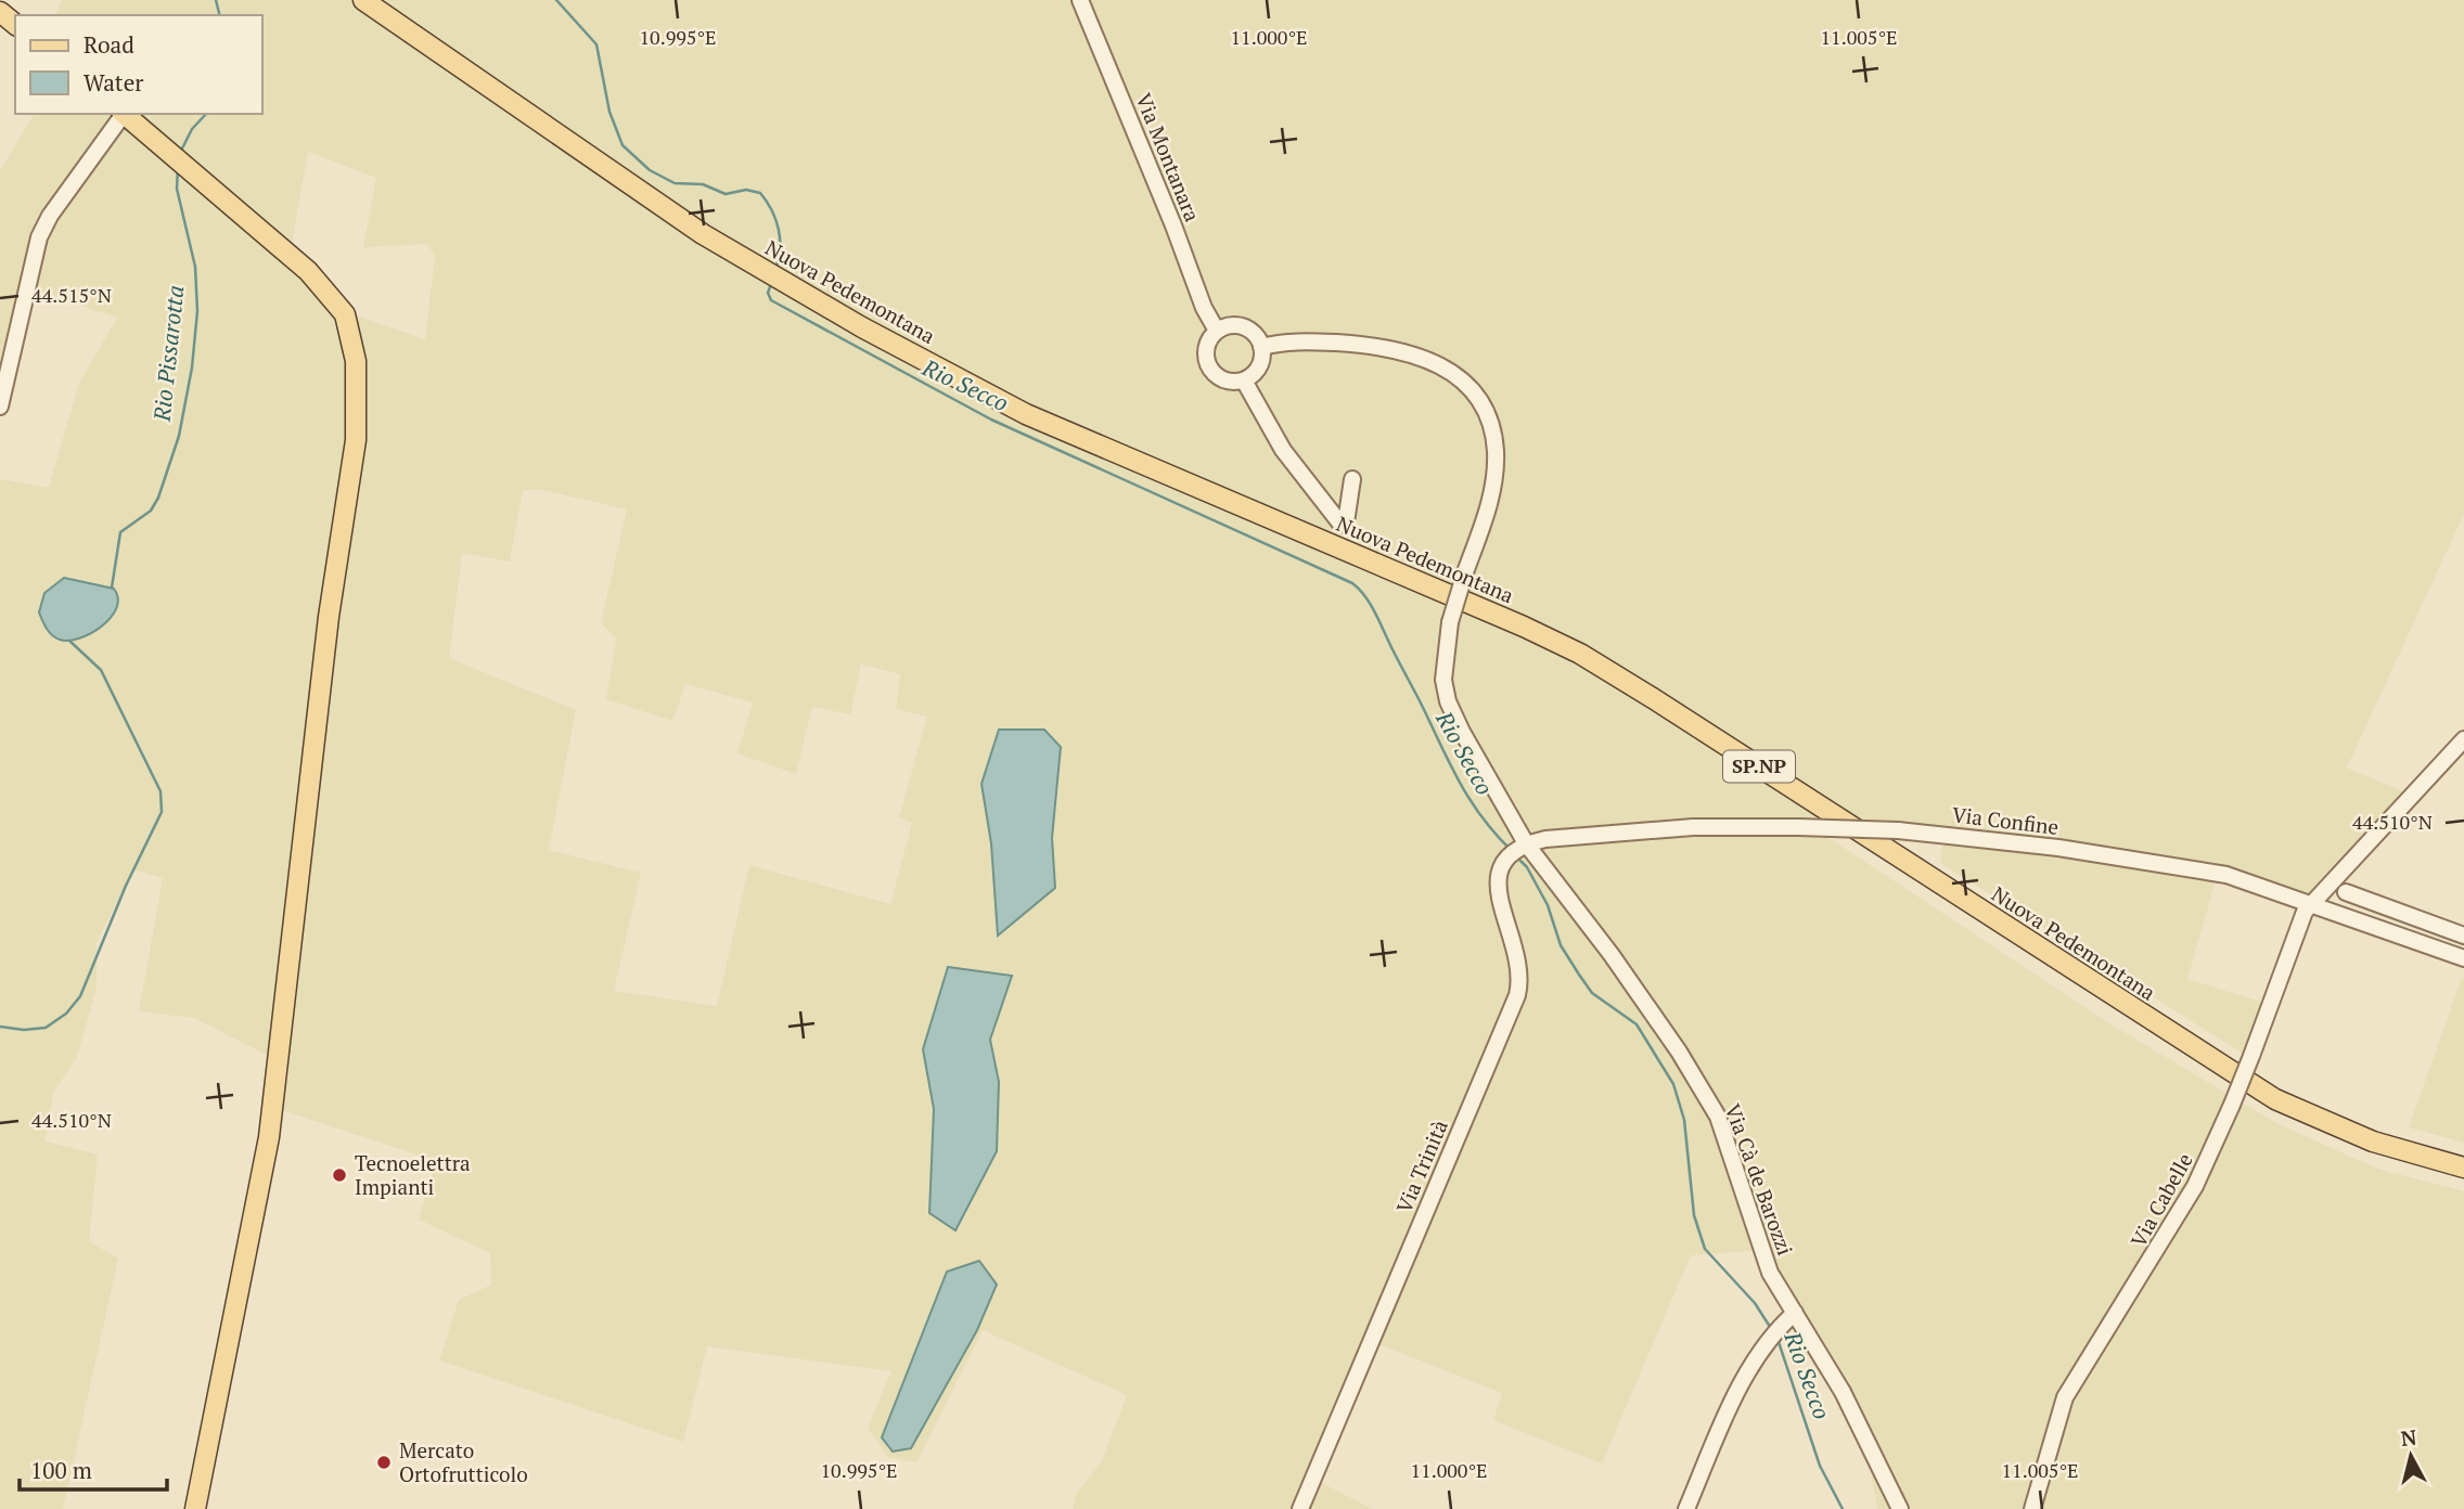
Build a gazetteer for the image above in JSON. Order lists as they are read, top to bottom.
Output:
{
  "streets": {
    "main road": ["Nuova Pedemontana", "SP.NP"],
    "street": [
      "Via Montanara",
      "Via Confine",
      "Via Trinità",
      "Via Cà de Barozzi",
      "Via Cabelle"
    ]
  },
  "crossings": [
    ["Via Confine", "Via Trinità"],
    ["Via Confine", "Via Cà de Barozzi"],
    ["Via Confine", "Via Cabelle"],
    ["Via Trinità", "Via Cà de Barozzi"]
  ],
  "water": ["Rio Pissarotta", "Rio Secco"],
  "places": ["Tecnoelettra Impianti", "Mercato Ortofrutticolo"],
  "legend": ["Road", "Water"],
  "scale_bar": "100 m",
  "north": "top",
  "coordinates": [
    "10.995°E",
    "11.000°E",
    "11.005°E",
    "44.515°N",
    "44.510°N"
  ]
}
